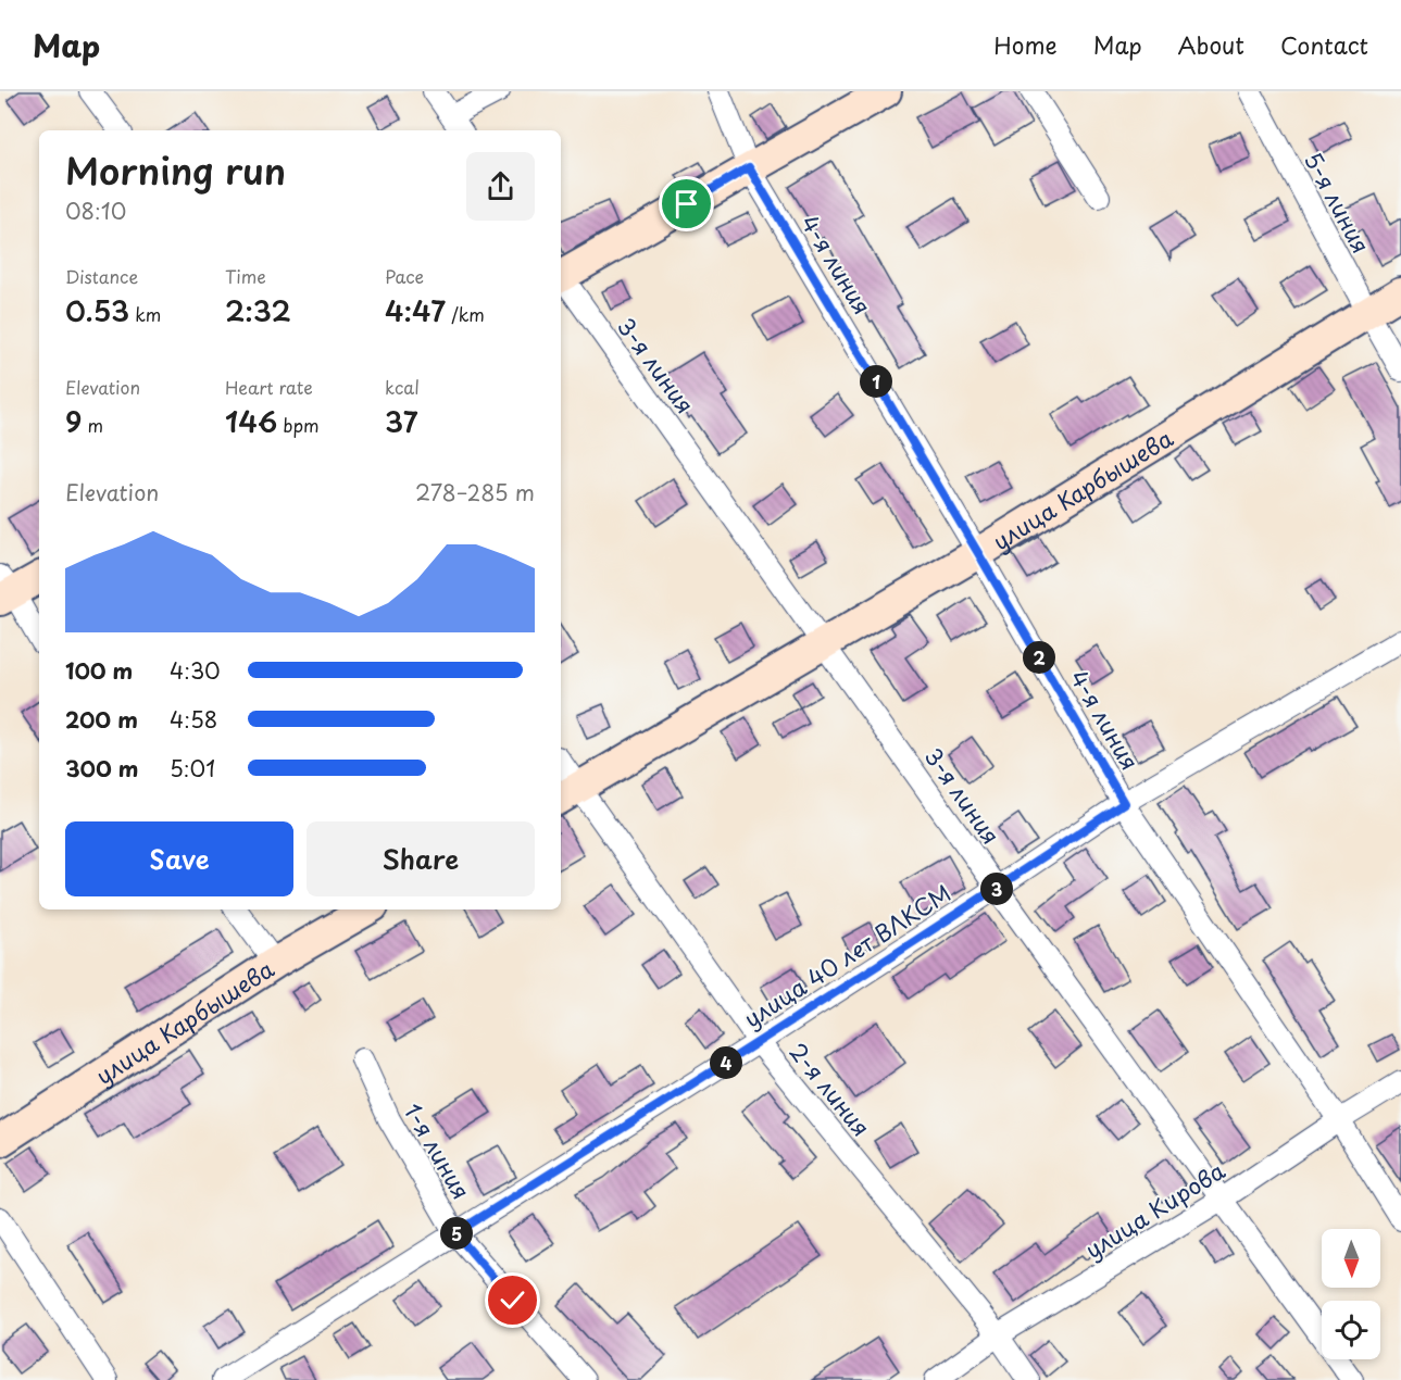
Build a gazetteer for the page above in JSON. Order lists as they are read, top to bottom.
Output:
{
  "streets": {
    "street": [
      "5-я линия",
      "4-я линия",
      "3-я линия",
      "улица Карбышева",
      "улица 40 лет ВЛКСМ",
      "2-я линия",
      "1-я линия",
      "улица Кирова"
    ]
  },
  "crossings": [
    ["5-я линия", "улица Карбышева"],
    ["4-я линия", "улица Карбышева"],
    ["4-я линия", "улица 40 лет ВЛКСМ"],
    ["4-я линия", "улица Кирова"],
    ["3-я линия", "улица Карбышева"],
    ["3-я линия", "улица 40 лет ВЛКСМ"],
    ["3-я линия", "улица Кирова"],
    ["улица Карбышева", "2-я линия"],
    ["улица 40 лет ВЛКСМ", "2-я линия"],
    ["улица 40 лет ВЛКСМ", "1-я линия"],
    ["2-я линия", "улица Кирова"]
  ],
  "north": "bottom",
  "page": {
    "header": "Map",
    "nav": [
      "Home",
      "Map",
      "About",
      "Contact"
    ],
    "heading": ["Morning run", "08:10"],
    "stats": [
      ["Distance", "0.53 km"],
      ["Time", "2:32"],
      ["Pace", "4:47 /km"],
      ["Elevation", "9 m"],
      ["Heart rate", "146 bpm"],
      ["kcal", "37"]
    ],
    "pins": [
      "1",
      "2",
      "3",
      "4",
      "5"
    ],
    "chart": ["Elevation", "278–285 m"],
    "list": [
      {
        "name": "100 m",
        "note": "4:30"
      },
      {
        "name": "200 m",
        "note": "4:58"
      },
      {
        "name": "300 m",
        "note": "5:01"
      }
    ],
    "buttons": ["Save", "Share"]
  }
}
